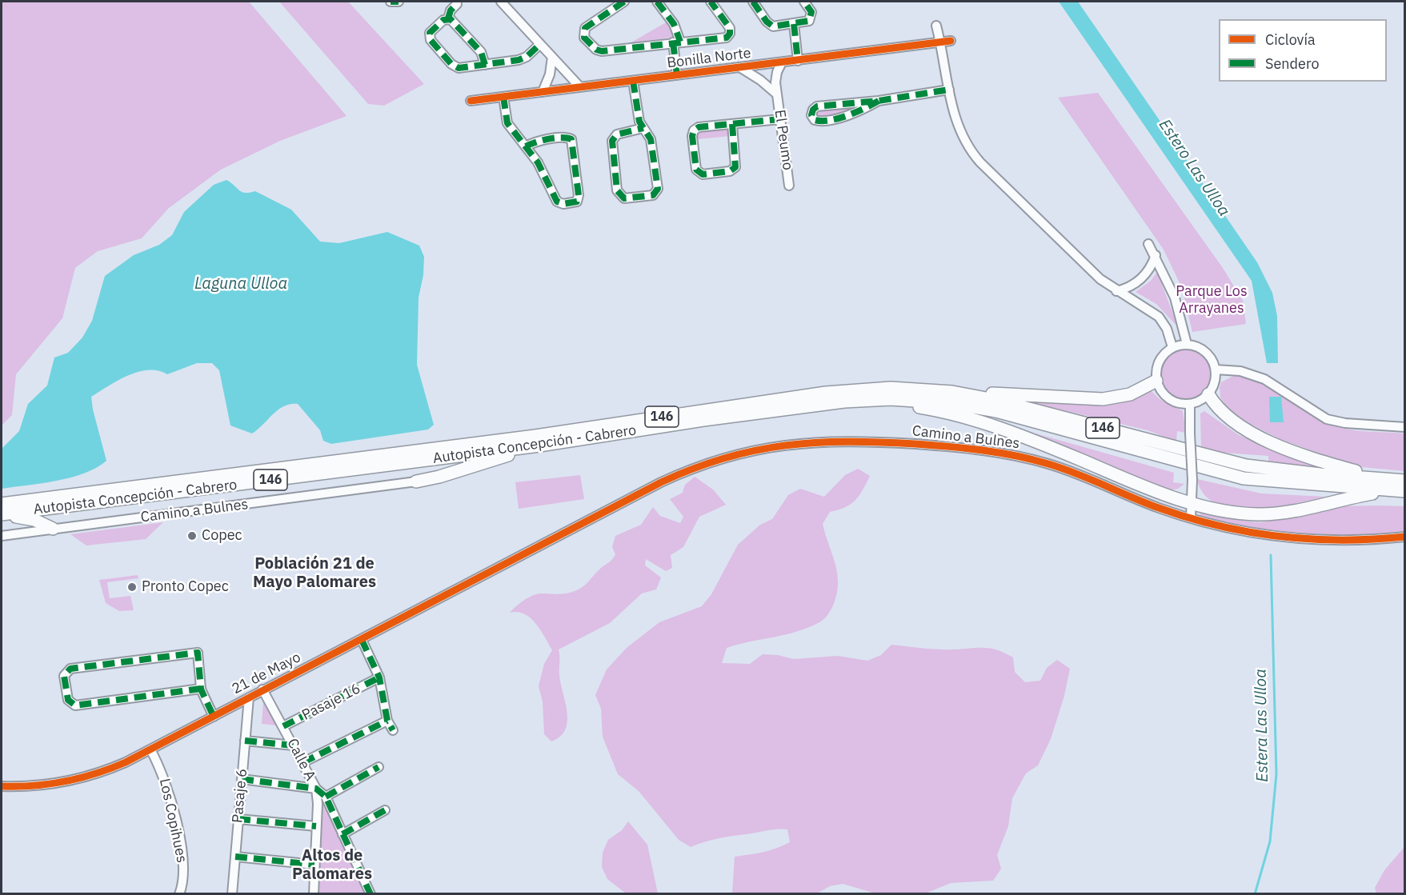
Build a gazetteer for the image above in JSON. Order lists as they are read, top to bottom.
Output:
{
  "streets": {
    "highway": ["146", "Autopista Concepción - Cabrero"],
    "street": [
      "Bonilla Norte",
      "El Peumo",
      "Camino a Bulnes",
      "21 de Mayo",
      "Pasaje 16",
      "Calle A",
      "Pasaje 6",
      "Los Copihues"
    ]
  },
  "crossings": [
    ["Bonilla Norte", "El Peumo"],
    ["Camino a Bulnes", "21 de Mayo"],
    ["21 de Mayo", "Calle A"],
    ["21 de Mayo", "Pasaje 6"],
    ["21 de Mayo", "Los Copihues"],
    ["Pasaje 16", "Calle A"]
  ],
  "districts": ["Población 21 de Mayo Palomares", "Altos de Palomares"],
  "water": ["Estero Las Ulloa", "Laguna Ulloa", "Estera Las Ulloa"],
  "parks": ["Parque Los Arrayanes"],
  "places": ["Copec", "Pronto Copec"],
  "legend": ["Ciclovía", "Sendero"]
}
